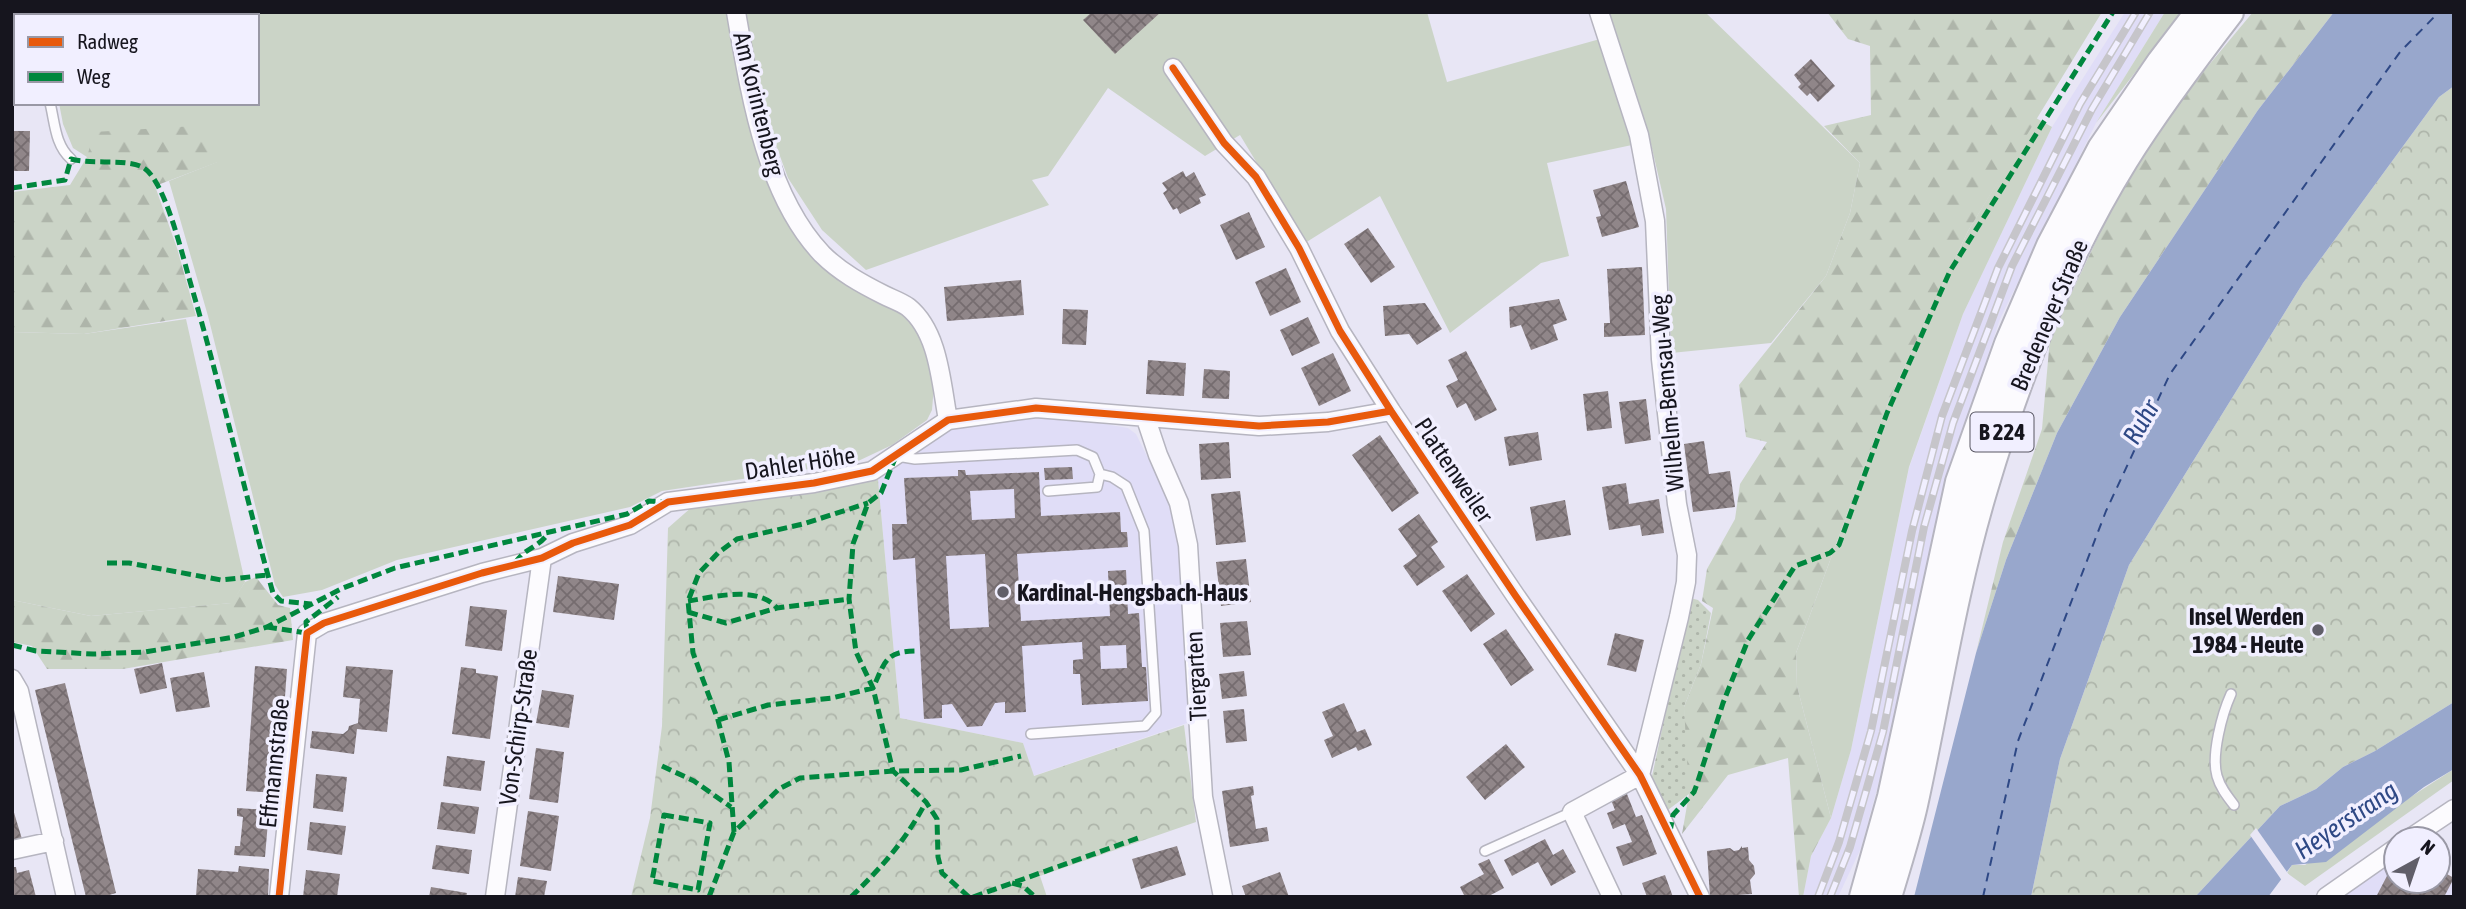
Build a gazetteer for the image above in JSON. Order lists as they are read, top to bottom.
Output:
{
  "streets": {
    "main road": ["Bredeneyer Straße", "B 224"],
    "street": [
      "Am Korintenberg",
      "Wilhelm-Bernsau-Weg",
      "Dahler Höhe",
      "Plattenweiler",
      "Tiergarten",
      "Von-Schirp-Straße",
      "Effmannstraße"
    ]
  },
  "crossings": [
    ["Am Korintenberg", "Dahler Höhe"],
    ["Wilhelm-Bernsau-Weg", "Plattenweiler"],
    ["Dahler Höhe", "Plattenweiler"],
    ["Dahler Höhe", "Tiergarten"],
    ["Dahler Höhe", "Von-Schirp-Straße"],
    ["Dahler Höhe", "Effmannstraße"]
  ],
  "water": ["Ruhr", "Heyerstrang"],
  "places": ["Kardinal-Hengsbach-Haus", "Insel Werden 1984 - Heute"],
  "legend": ["Radweg", "Weg"],
  "north": "top right"
}
